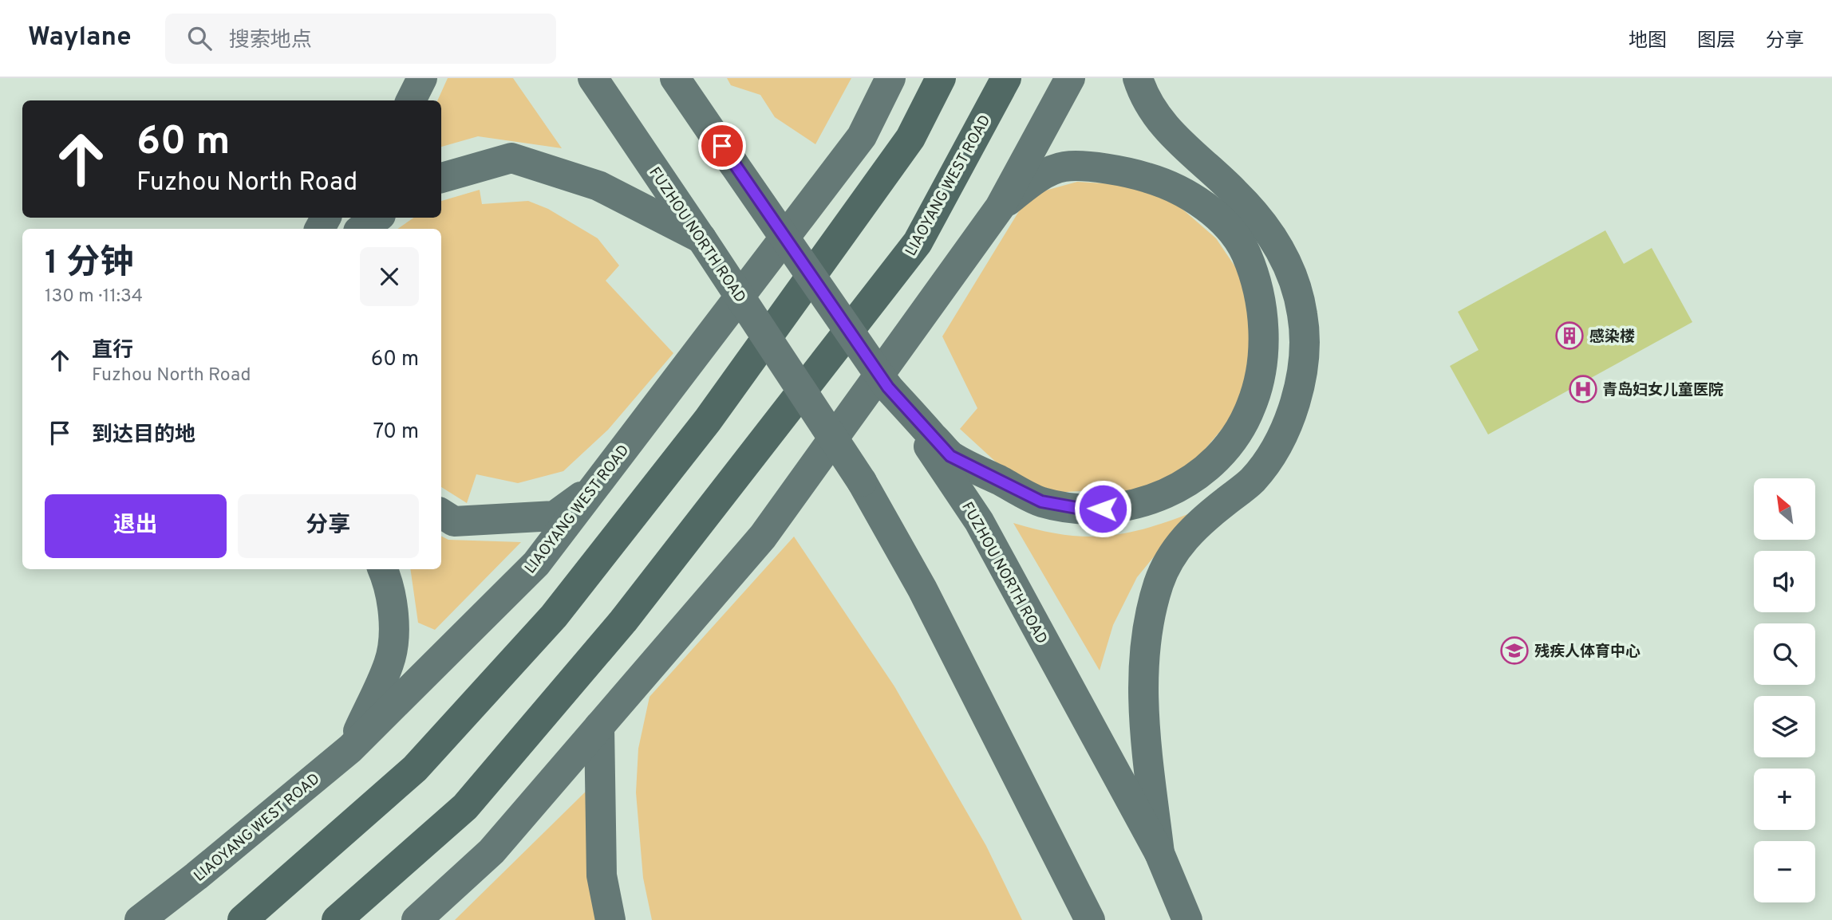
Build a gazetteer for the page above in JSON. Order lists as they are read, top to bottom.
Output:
{
  "streets": {
    "highway": ["LIAOYANG WEST ROAD"],
    "main road": ["FUZHOU NORTH ROAD"]
  },
  "places": {
    "building": ["感染楼"],
    "hospital": ["青岛妇女儿童医院"],
    "school or university": ["残疾人体育中心"]
  },
  "north": "top left",
  "page": {
    "header": "Waylane",
    "search": "搜索地点",
    "nav": ["地图", "图层", "分享"],
    "turn": ["60 m", "Fuzhou North Road"],
    "heading": ["1 分钟", "130 m · 11:34"],
    "list": [
      {
        "name": "直行",
        "note": "Fuzhou North Road",
        "value": "60 m"
      },
      {
        "name": "到达目的地",
        "value": "70 m"
      }
    ],
    "map_buttons": ["+", "−"],
    "buttons": ["退出", "分享"]
  }
}
